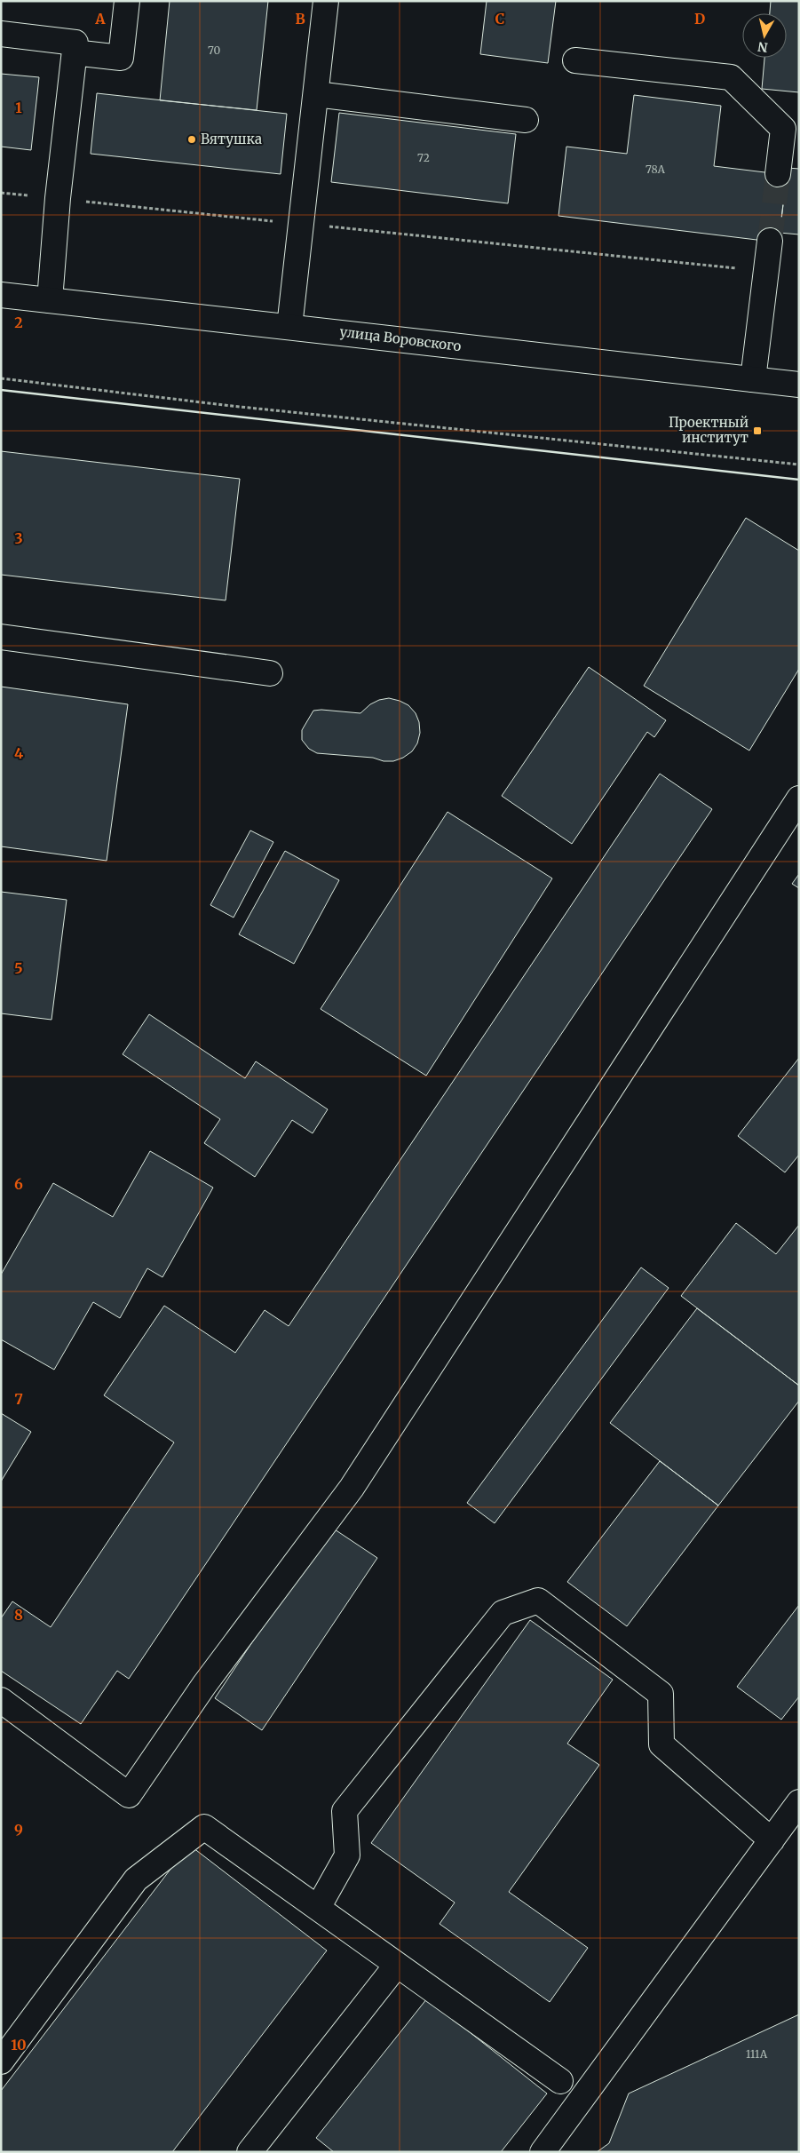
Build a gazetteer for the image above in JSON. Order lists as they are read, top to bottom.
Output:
{
  "streets": {
    "main road": ["улица Воровского"]
  },
  "places": {
    "other": ["Вятушка"],
    "transit": ["Проектный институт"]
  },
  "house_numbers": [
    "70",
    "72",
    "78А",
    "111А"
  ],
  "north": "bottom",
  "grid": {
    "columns": [
      "A",
      "B",
      "C",
      "D"
    ],
    "rows": [
      "1",
      "2",
      "3",
      "4",
      "5",
      "6",
      "7",
      "8",
      "9",
      "10"
    ]
  }
}
